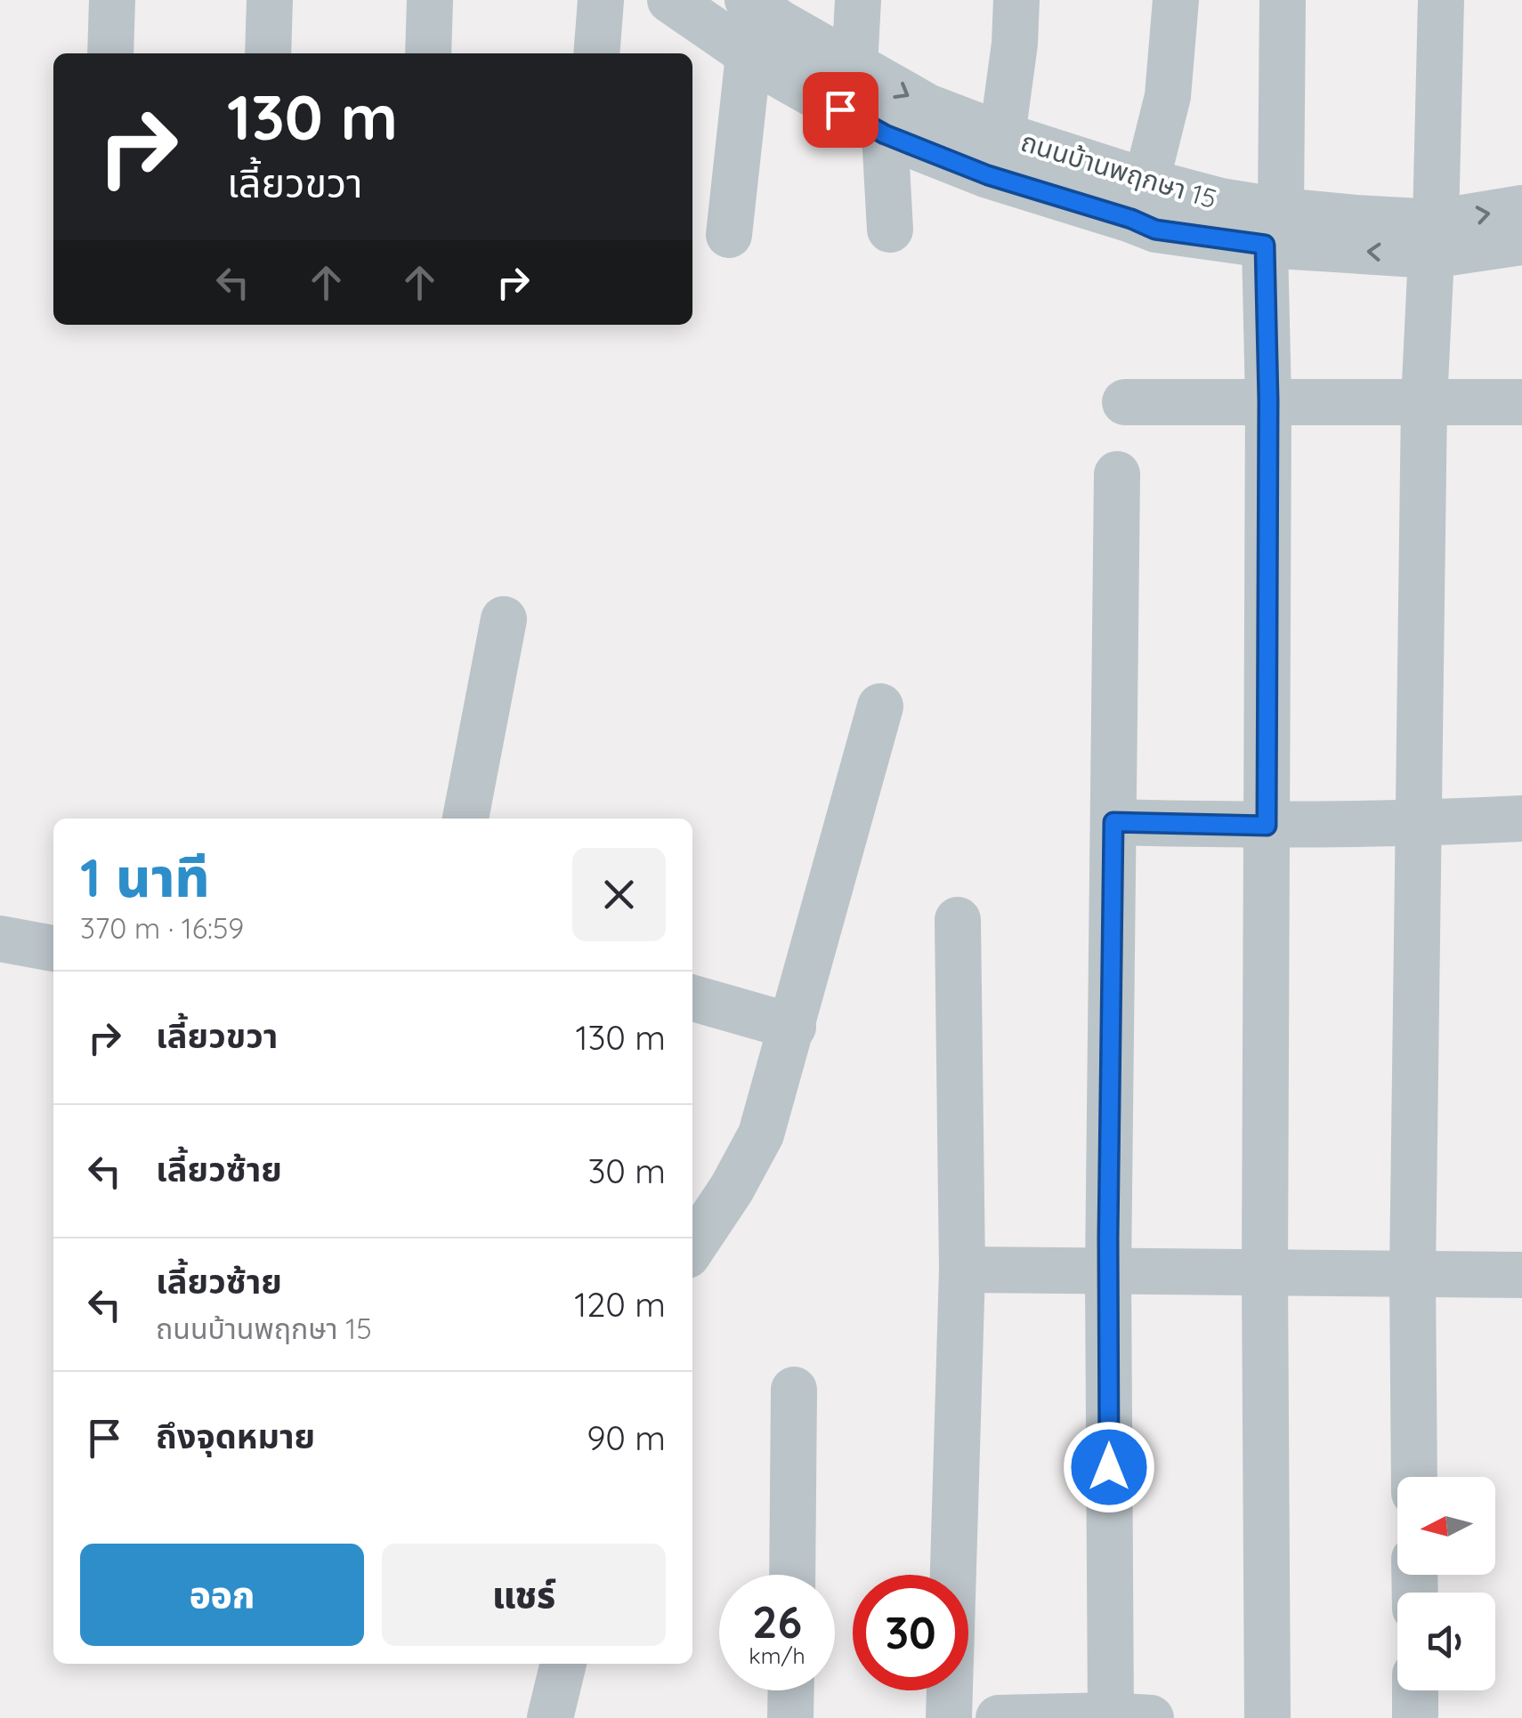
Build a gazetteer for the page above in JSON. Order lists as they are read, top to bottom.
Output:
{
  "streets": {
    "street": ["ถนนบ้านพฤกษา 15"]
  },
  "north": "left",
  "page": {
    "turn": ["130 m", "เลี้ยวขวา"],
    "heading": ["1 นาที", "370 m · 16:59"],
    "list": [
      {
        "name": "เลี้ยวขวา",
        "value": "130 m"
      },
      {
        "name": "เลี้ยวซ้าย",
        "value": "30 m"
      },
      {
        "name": "เลี้ยวซ้าย",
        "note": "ถนนบ้านพฤกษา 15",
        "value": "120 m"
      },
      {
        "name": "ถึงจุดหมาย",
        "value": "90 m"
      }
    ],
    "buttons": ["ออก", "แชร์"],
    "speed": "26 km/h",
    "limit": "30"
  }
}
